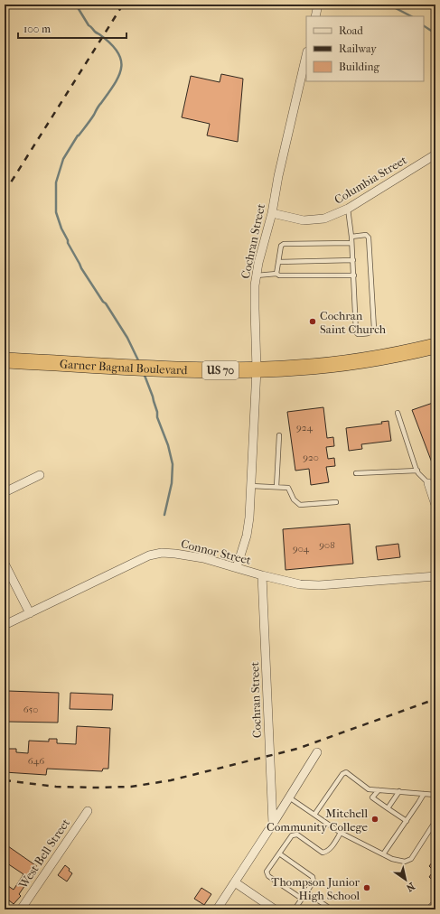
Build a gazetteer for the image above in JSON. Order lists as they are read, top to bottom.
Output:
{
  "streets": {
    "highway": ["Garner Bagnal Boulevard", "US 70"],
    "street": [
      "Columbia Street",
      "Cochran Street",
      "Connor Street",
      "West Bell Street"
    ]
  },
  "crossings": [
    ["Columbia Street", "Cochran Street"],
    ["Cochran Street", "Garner Bagnal Boulevard"],
    ["Cochran Street", "Connor Street"]
  ],
  "places": ["Cochran Saint Church", "Mitchell Community College", "Thompson Junior High School"],
  "house_numbers": [
    "924",
    "920",
    "908",
    "904",
    "650",
    "646"
  ],
  "legend": ["Road", "Railway", "Building"],
  "scale_bar": "100 m",
  "north": "bottom right"
}
